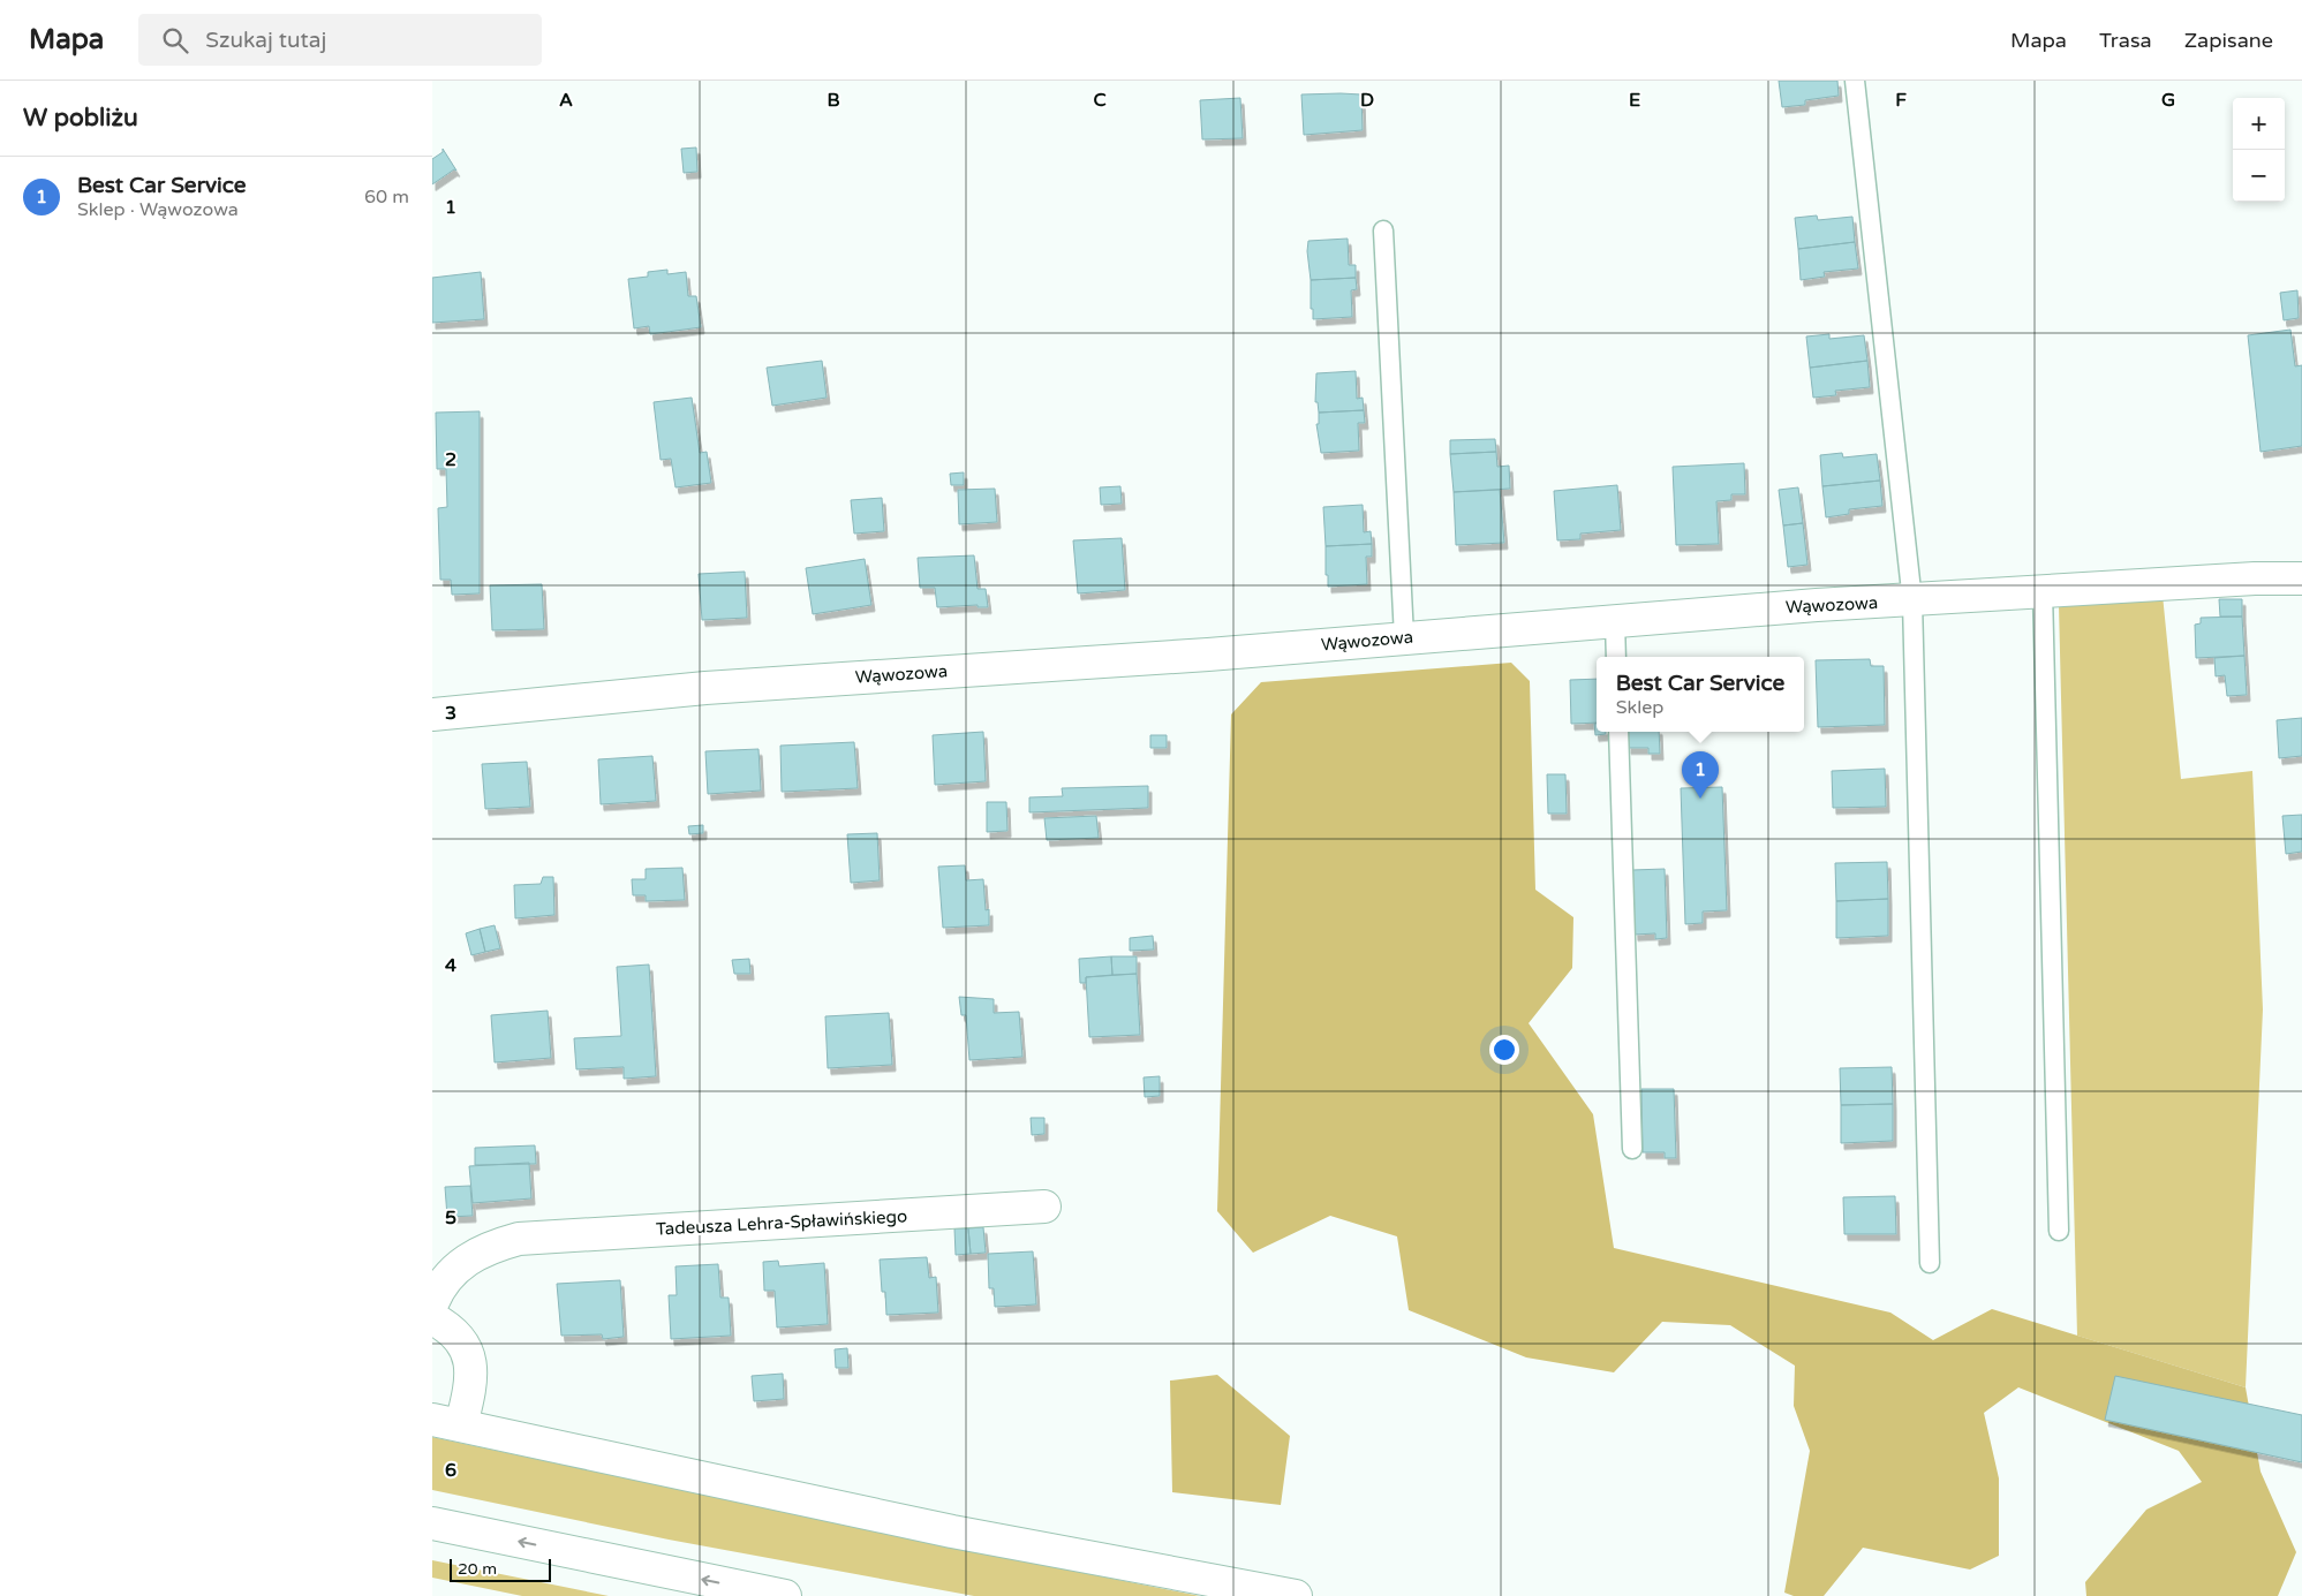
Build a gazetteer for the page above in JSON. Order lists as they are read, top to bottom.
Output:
{
  "streets": {
    "street": ["Wąwozowa", "Tadeusza Lehra-Spławińskiego"]
  },
  "scale_bar": "20 m",
  "page": {
    "header": "Mapa",
    "search": "Szukaj tutaj",
    "nav": ["Mapa", "Trasa", "Zapisane"],
    "heading": "W pobliżu",
    "map_buttons": ["+", "−"],
    "list": [
      {
        "mark": "1",
        "name": "Best Car Service",
        "note": "Sklep · Wąwozowa",
        "value": "60 m"
      }
    ],
    "popup": ["Best Car Service", "Sklep"],
    "pins": "1",
    "scale": "20 m"
  },
  "grid": {
    "columns": [
      "A",
      "B",
      "C",
      "D",
      "E",
      "F",
      "G"
    ],
    "rows": [
      "1",
      "2",
      "3",
      "4",
      "5",
      "6"
    ]
  }
}
